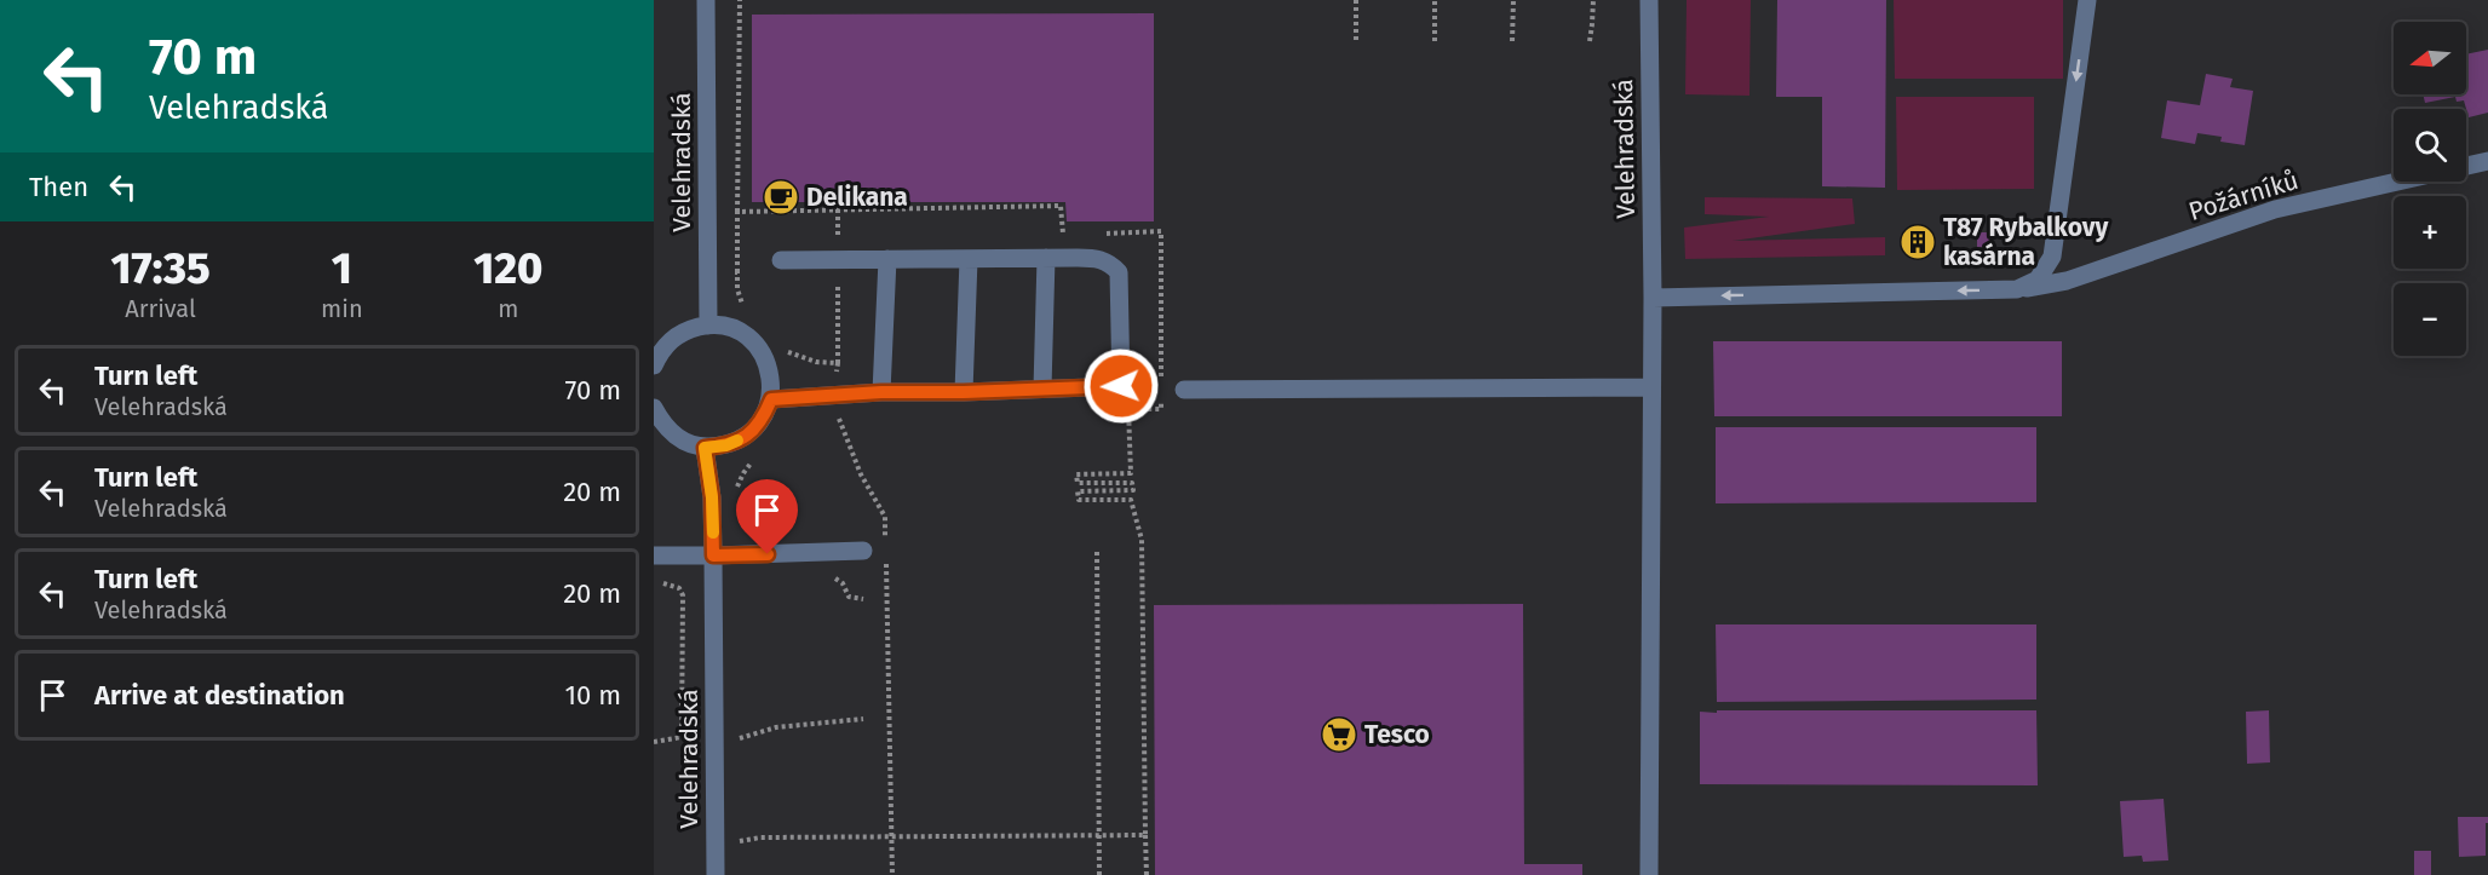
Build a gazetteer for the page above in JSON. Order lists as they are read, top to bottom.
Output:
{
  "streets": {
    "street": ["Velehradská", "Požárníků"]
  },
  "crossings": [
    ["Velehradská", "Požárníků"]
  ],
  "one_way": ["Požárníků"],
  "places": {
    "cafe": ["Delikana"],
    "building": ["T87 Rybalkovy kasárna"],
    "supermarket": ["Tesco"]
  },
  "north": "left",
  "page": {
    "turn": ["70 m", "Velehradská"],
    "map_buttons": ["+", "−"],
    "then": "Then",
    "eta": [
      "17:35",
      "Arrival",
      "1",
      "min",
      "120",
      "m"
    ],
    "list": [
      {
        "name": "Turn left",
        "note": "Velehradská",
        "value": "70 m"
      },
      {
        "name": "Turn left",
        "note": "Velehradská",
        "value": "20 m"
      },
      {
        "name": "Turn left",
        "note": "Velehradská",
        "value": "20 m"
      },
      {
        "name": "Arrive at destination",
        "value": "10 m"
      }
    ]
  }
}
